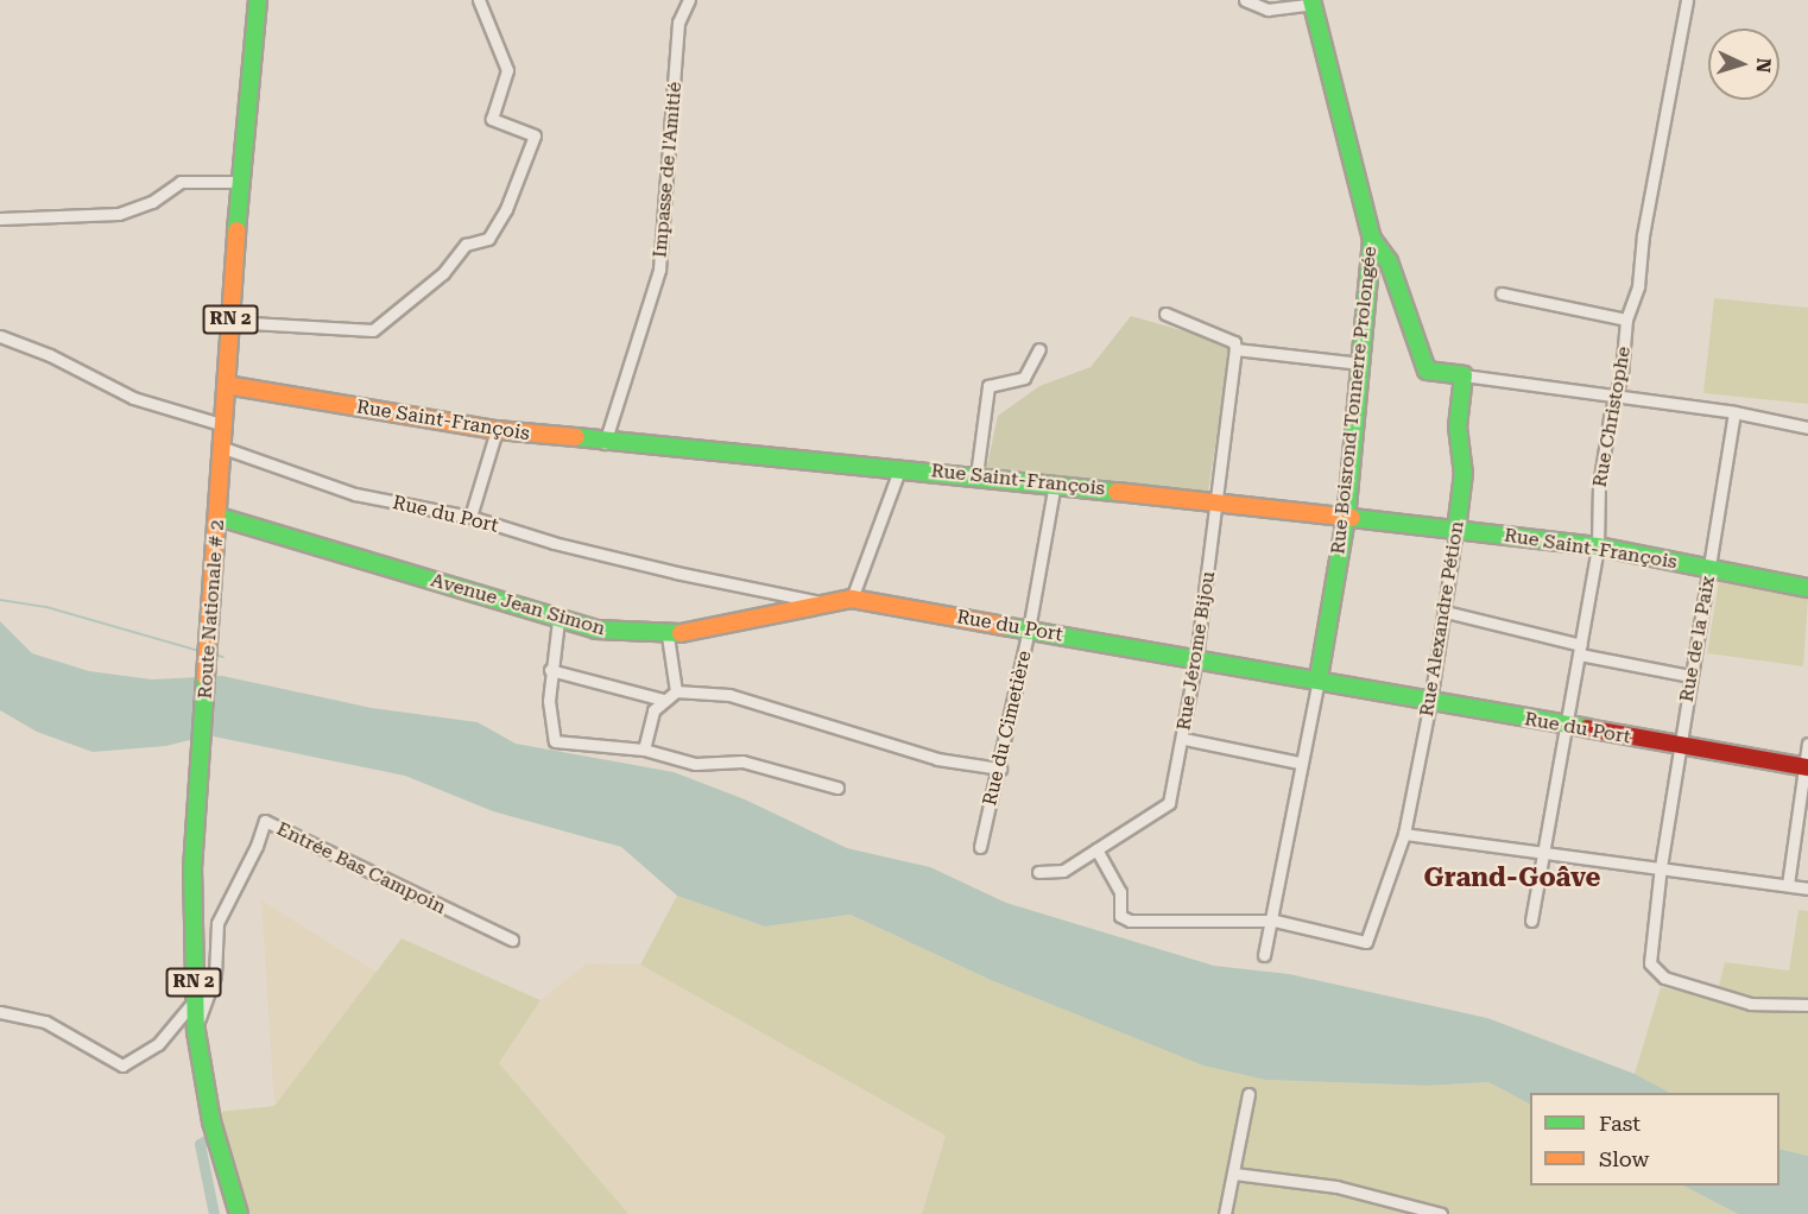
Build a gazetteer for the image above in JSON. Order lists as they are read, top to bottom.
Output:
{
  "streets": {
    "street": [
      "Impasse de l'Amitié",
      "RN 2",
      "Rue Boisrond Tonnerre Prolongée",
      "Rue Christophe",
      "Rue Saint-François",
      "Rue du Port",
      "Avenue Jean Simon",
      "Route Nationale # 2",
      "Rue Alexandre Pétion",
      "Rue de la Paix",
      "Rue Jérome Bijou",
      "Rue du Cimetière",
      "Entrée Bas Campoin"
    ]
  },
  "crossings": [
    ["Impasse de l'Amitié", "Rue Saint-François"],
    ["Rue Boisrond Tonnerre Prolongée", "Rue Saint-François"],
    ["Rue Boisrond Tonnerre Prolongée", "Rue du Port"],
    ["Rue Christophe", "Rue Saint-François"],
    ["Rue Christophe", "Rue du Port"],
    ["Rue Saint-François", "Route Nationale # 2"],
    ["Rue Saint-François", "Rue Alexandre Pétion"],
    ["Rue Saint-François", "Rue de la Paix"],
    ["Rue Saint-François", "Rue Jérome Bijou"],
    ["Rue Saint-François", "Rue du Cimetière"],
    ["Rue du Port", "Avenue Jean Simon"],
    ["Rue du Port", "Route Nationale # 2"],
    ["Rue du Port", "Rue Alexandre Pétion"],
    ["Rue du Port", "Rue de la Paix"],
    ["Rue du Port", "Rue Jérome Bijou"],
    ["Rue du Port", "Rue du Cimetière"],
    ["Avenue Jean Simon", "Route Nationale # 2"],
    ["Route Nationale # 2", "Entrée Bas Campoin"]
  ],
  "districts": ["Grand-Goâve"],
  "legend": ["Fast", "Slow"],
  "north": "right"
}
